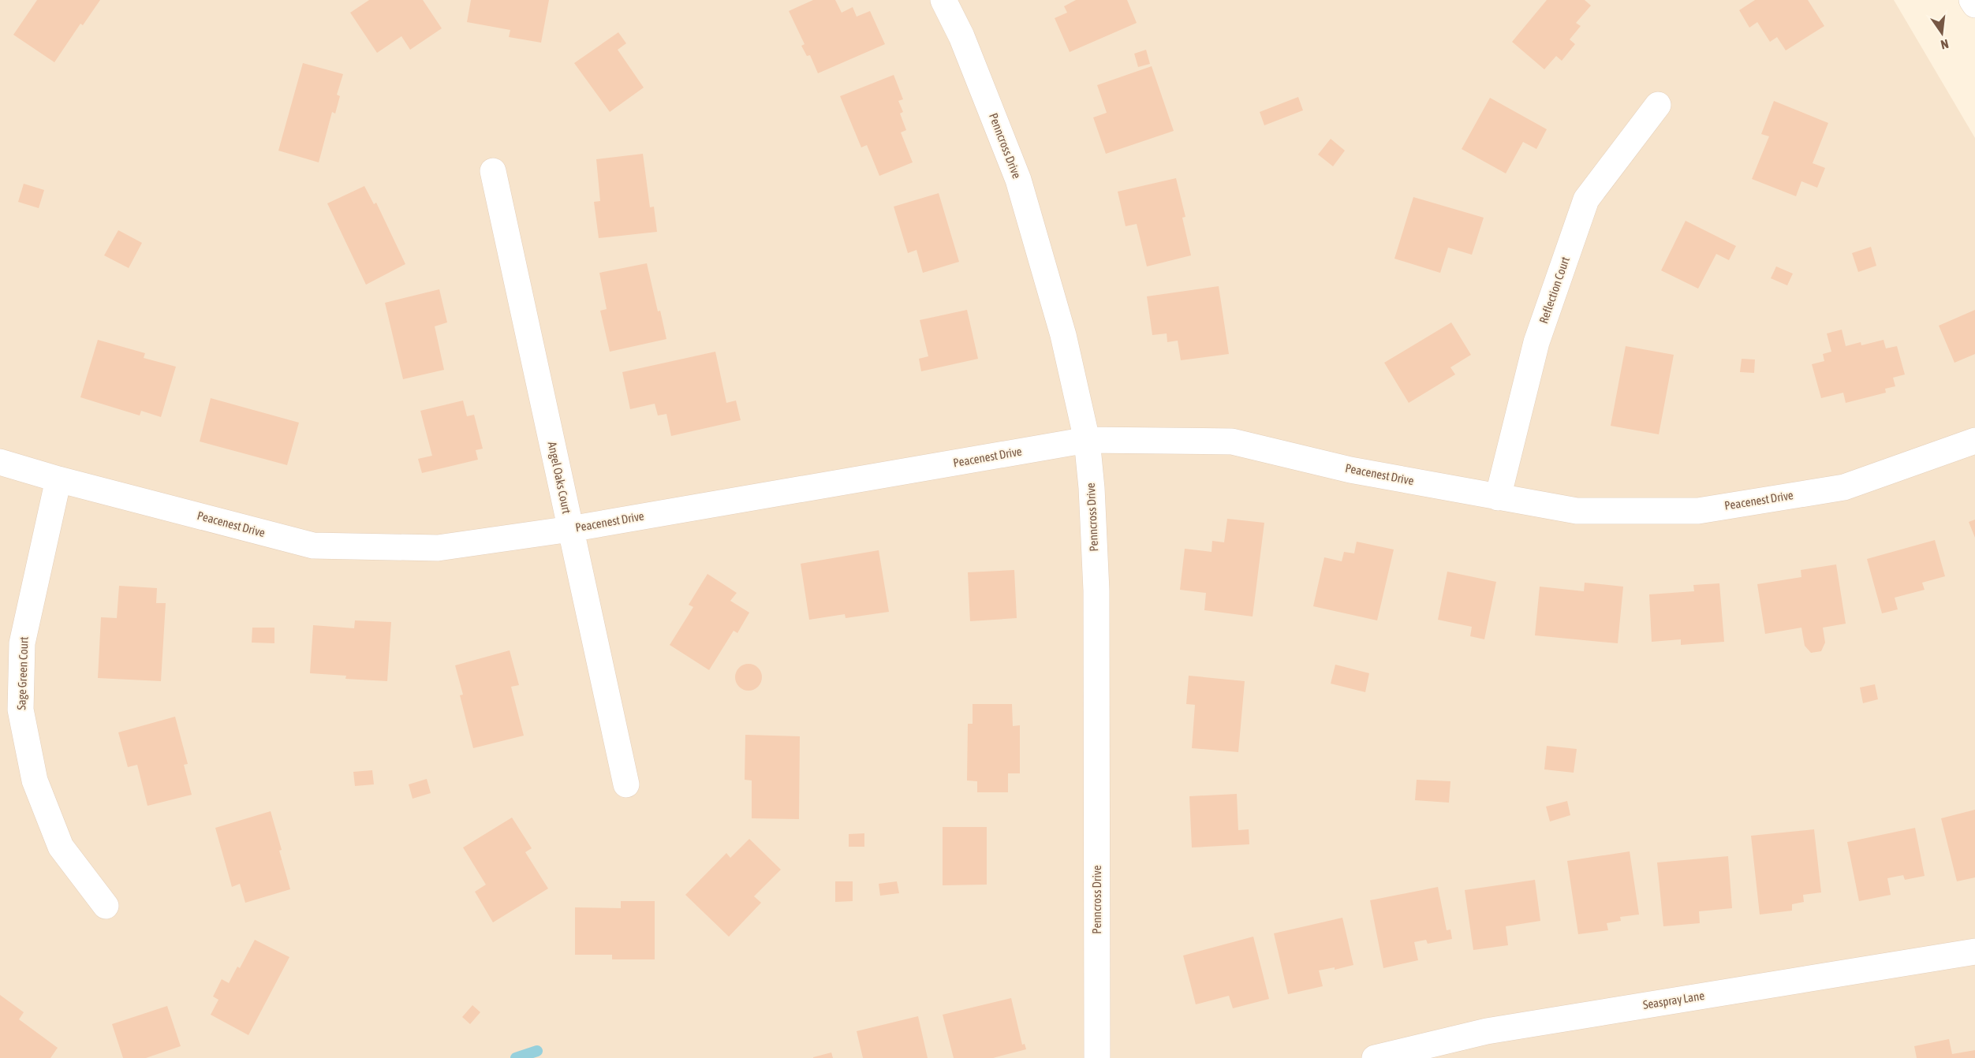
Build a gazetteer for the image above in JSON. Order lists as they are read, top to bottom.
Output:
{
  "streets": {
    "street": [
      "Penncross Drive",
      "Reflection Court",
      "Peacenest Drive",
      "Angel Oaks Court",
      "Sage Green Court",
      "Seaspray Lane"
    ]
  },
  "crossings": [
    ["Penncross Drive", "Peacenest Drive"],
    ["Reflection Court", "Peacenest Drive"],
    ["Peacenest Drive", "Angel Oaks Court"],
    ["Peacenest Drive", "Sage Green Court"]
  ],
  "north": "bottom"
}
